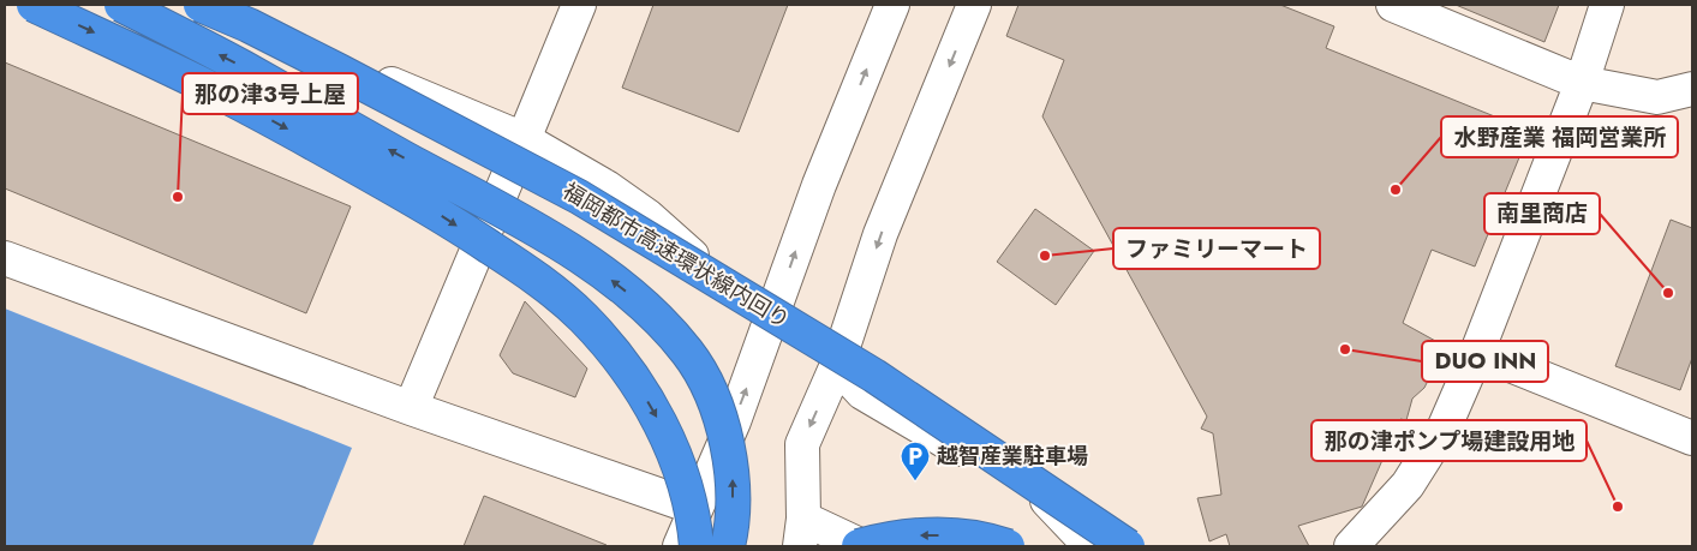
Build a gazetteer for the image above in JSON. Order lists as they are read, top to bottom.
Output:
{
  "streets": {
    "highway": ["福岡都市高速環状線内回り"]
  },
  "places": {
    "other": [
      "水野産業 福岡営業所",
      "那の津3号上屋",
      "ファミリーマート",
      "南里商店",
      "DUO INN",
      "那の津ポンプ場建設用地"
    ],
    "parking": ["越智産業駐車場"]
  }
}
